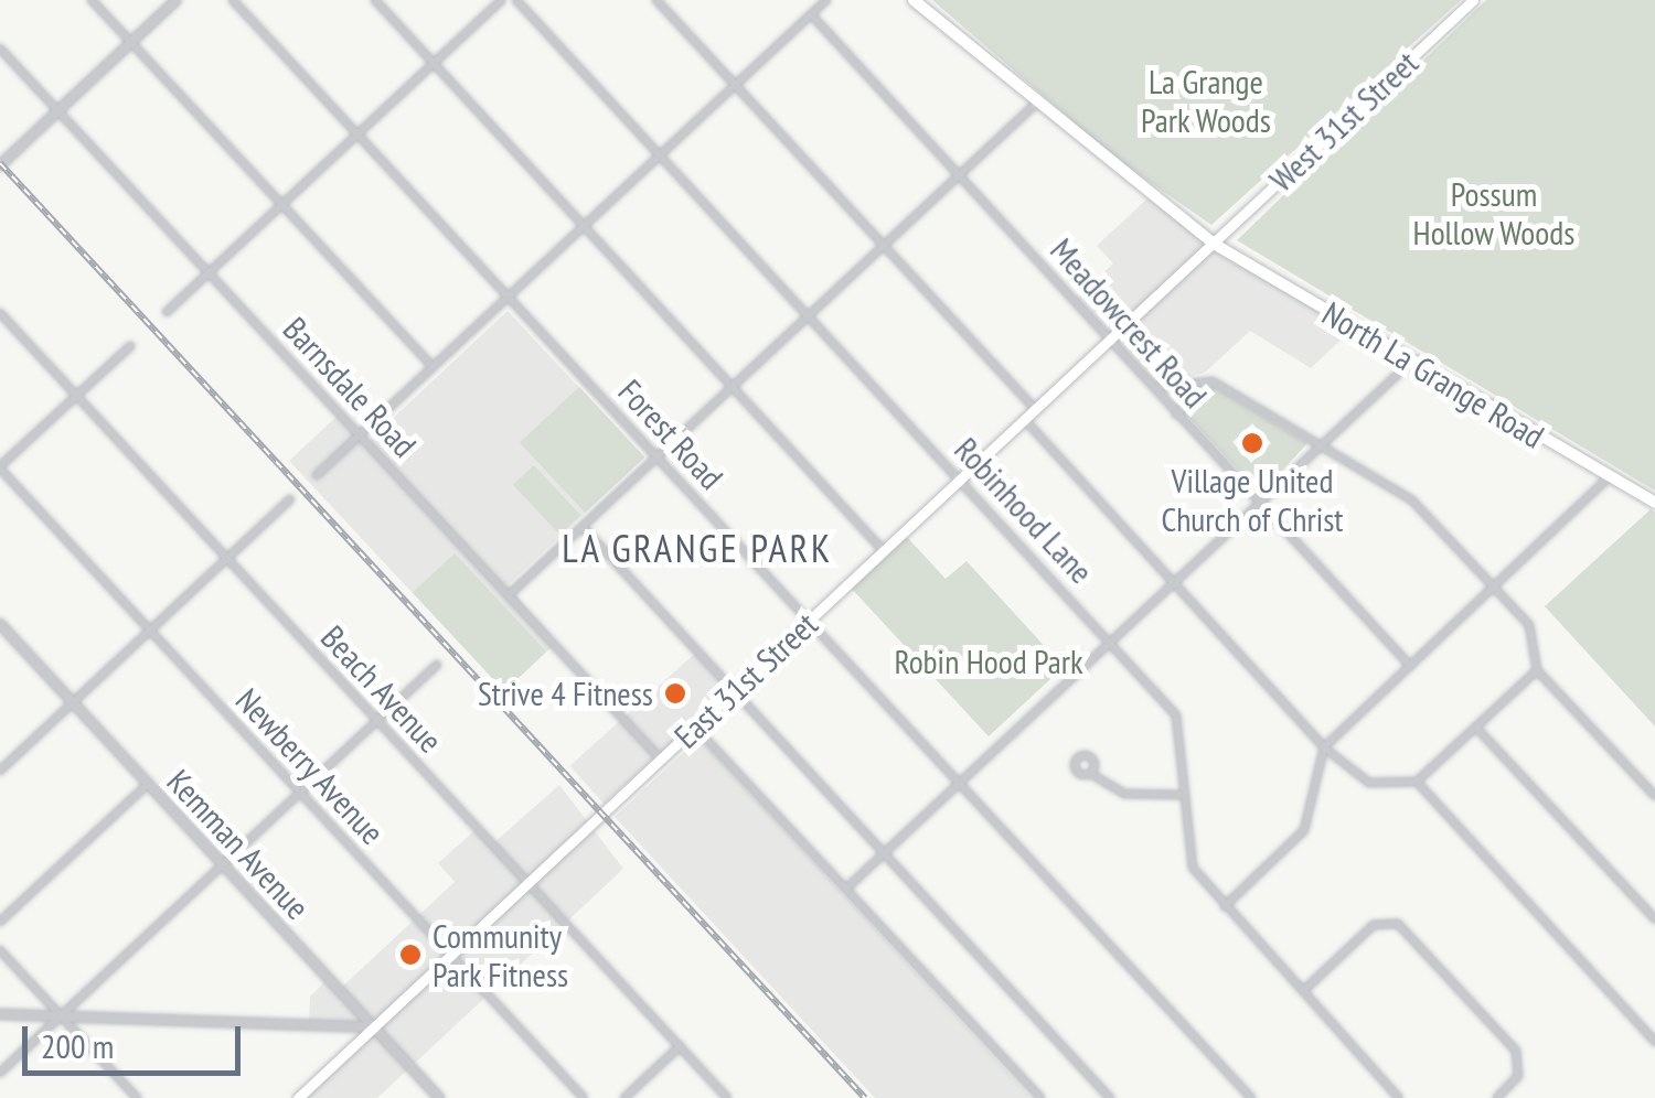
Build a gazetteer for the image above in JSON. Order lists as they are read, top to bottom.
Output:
{
  "streets": {
    "main road": ["West 31st Street", "North La Grange Road", "East 31st Street"],
    "street": [
      "Meadowcrest Road",
      "Barnsdale Road",
      "Forest Road",
      "Robinhood Lane",
      "Beach Avenue",
      "Newberry Avenue",
      "Kemman Avenue"
    ]
  },
  "crossings": [
    ["West 31st Street", "North La Grange Road"],
    ["West 31st Street", "East 31st Street"],
    ["Meadowcrest Road", "East 31st Street"],
    ["North La Grange Road", "East 31st Street"],
    ["Barnsdale Road", "East 31st Street"],
    ["Forest Road", "East 31st Street"],
    ["Robinhood Lane", "East 31st Street"],
    ["East 31st Street", "Beach Avenue"],
    ["East 31st Street", "Newberry Avenue"],
    ["East 31st Street", "Kemman Avenue"]
  ],
  "districts": ["LA GRANGE PARK"],
  "parks": ["La Grange Park Woods", "Possum Hollow Woods", "Robin Hood Park"],
  "places": ["Village United Church of Christ", "Strive 4 Fitness", "Community Park Fitness"],
  "scale_bar": "200 m"
}
